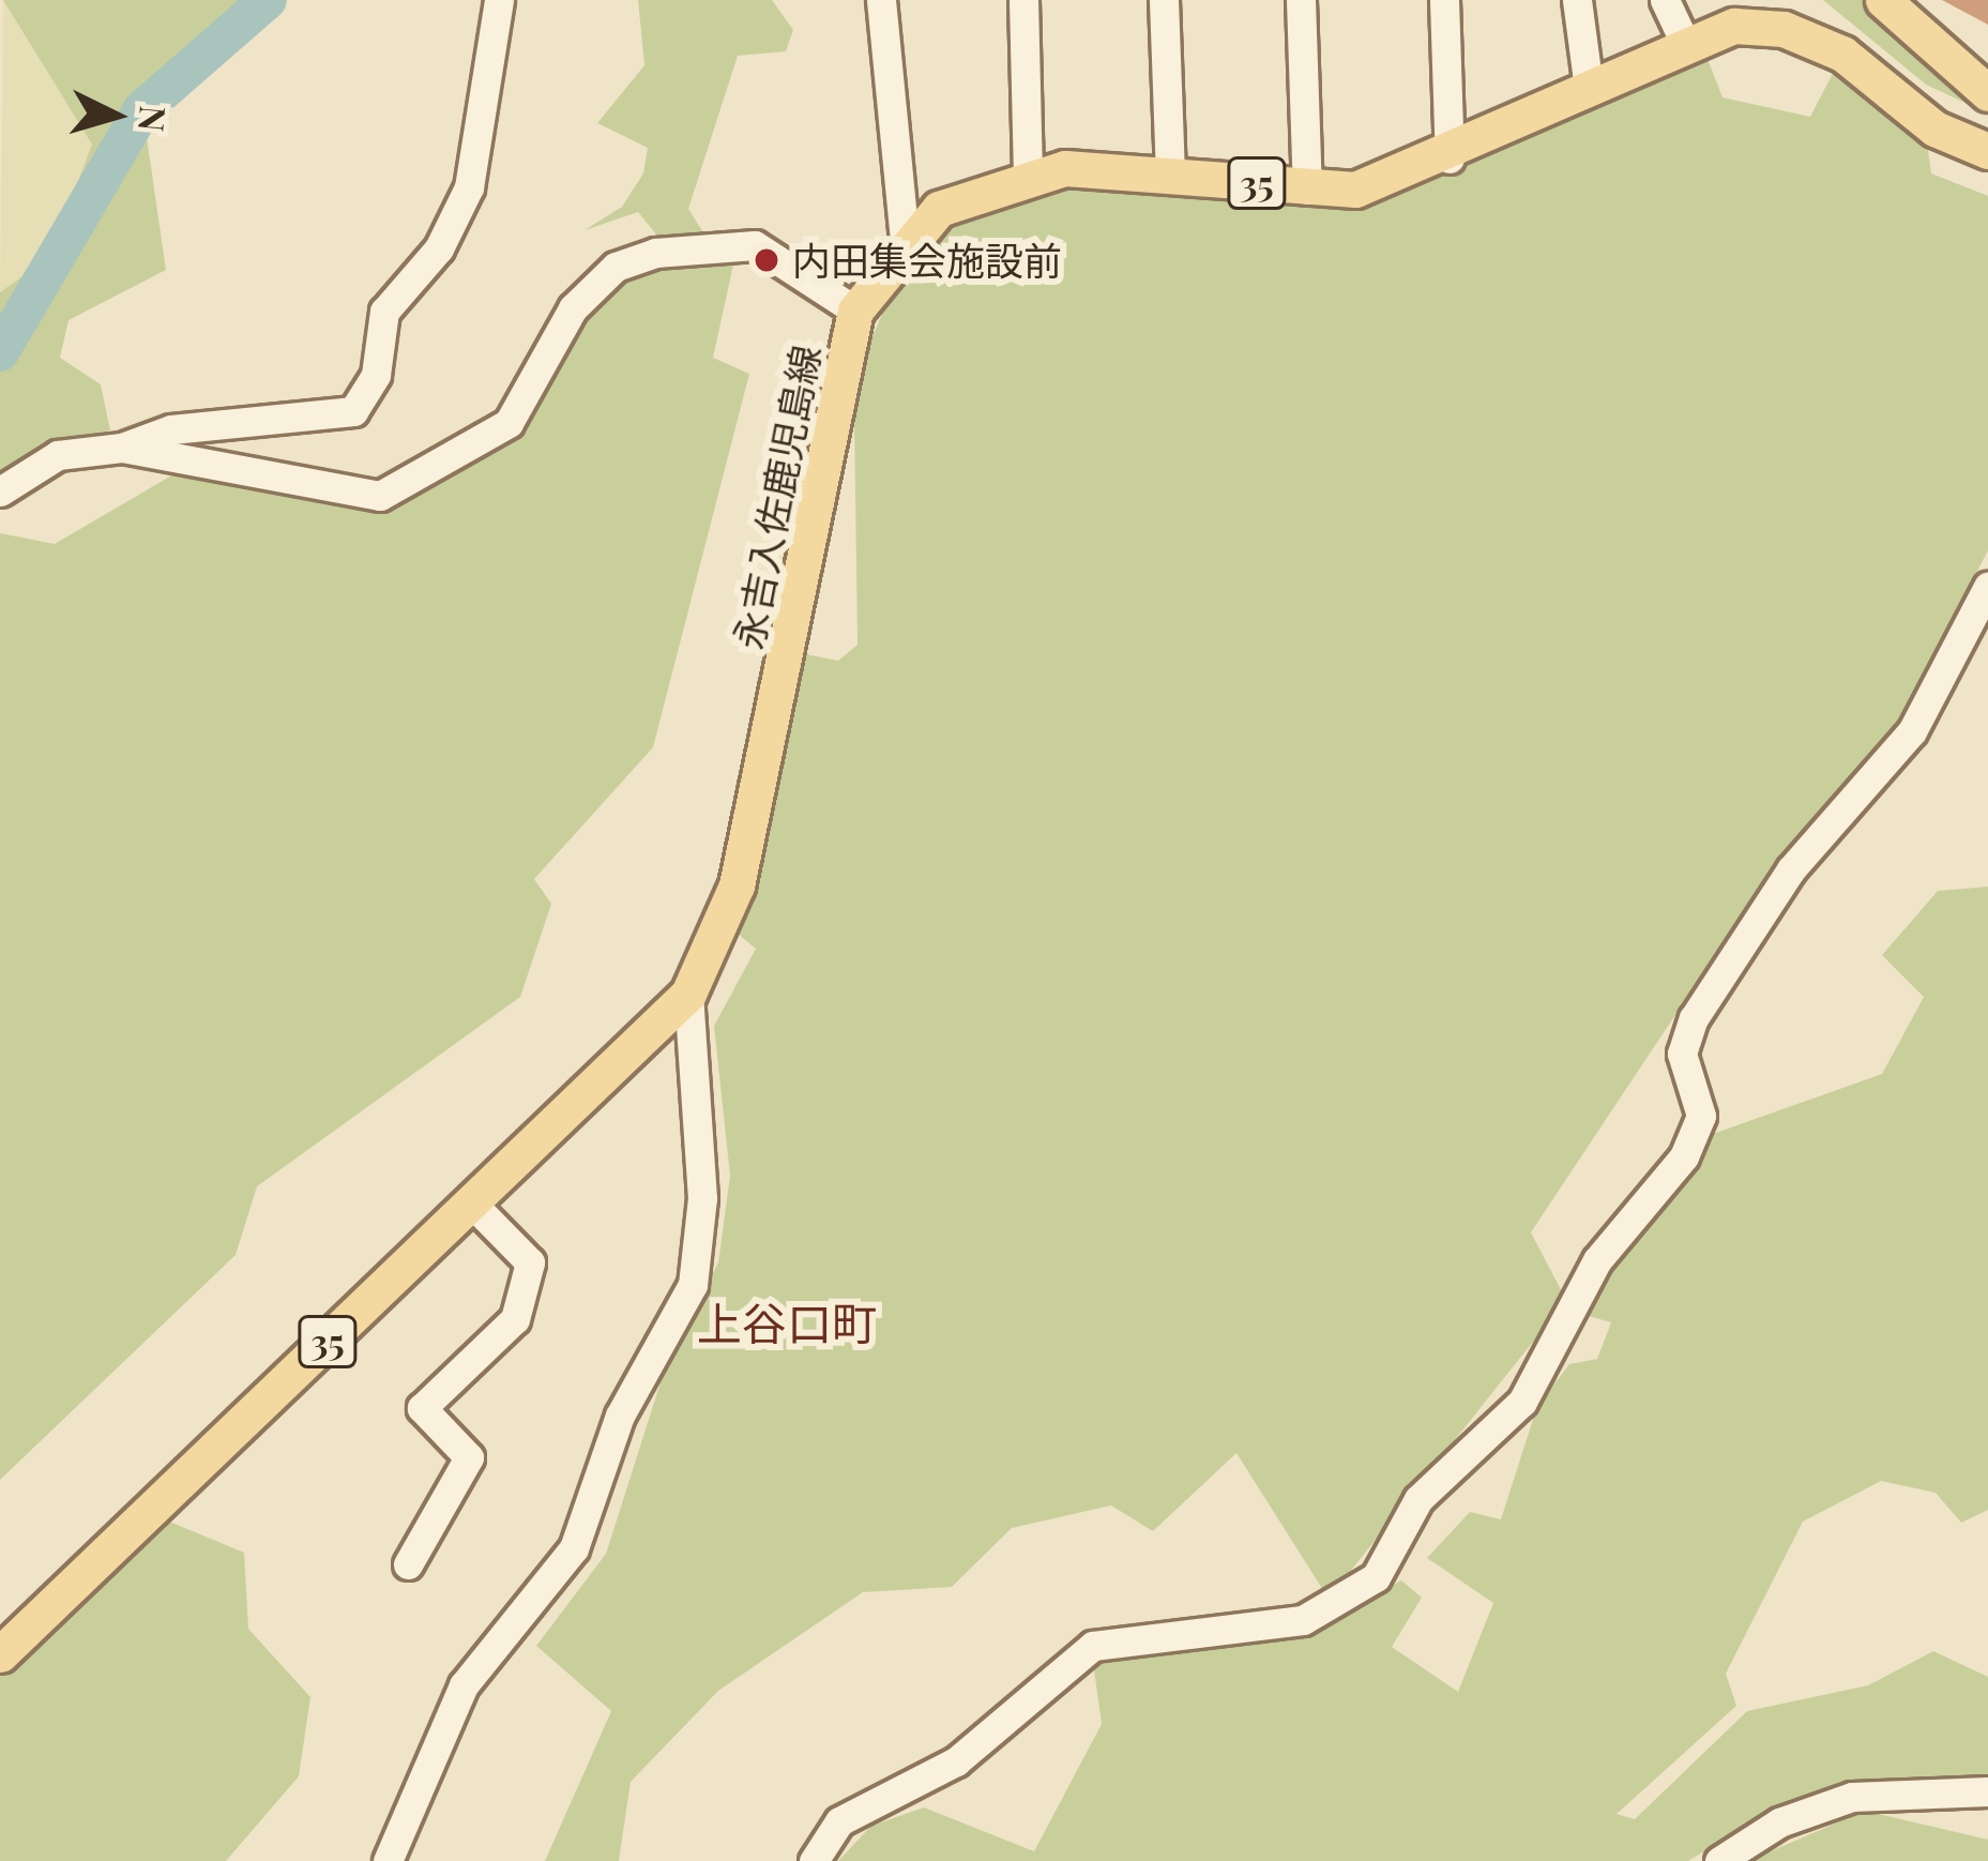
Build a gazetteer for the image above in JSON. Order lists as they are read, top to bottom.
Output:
{
  "streets": {
    "main road": ["35", "永吉入佐鹿児島線"]
  },
  "districts": ["上谷口町"],
  "places": ["内田集会施設前"],
  "north": "right"
}
